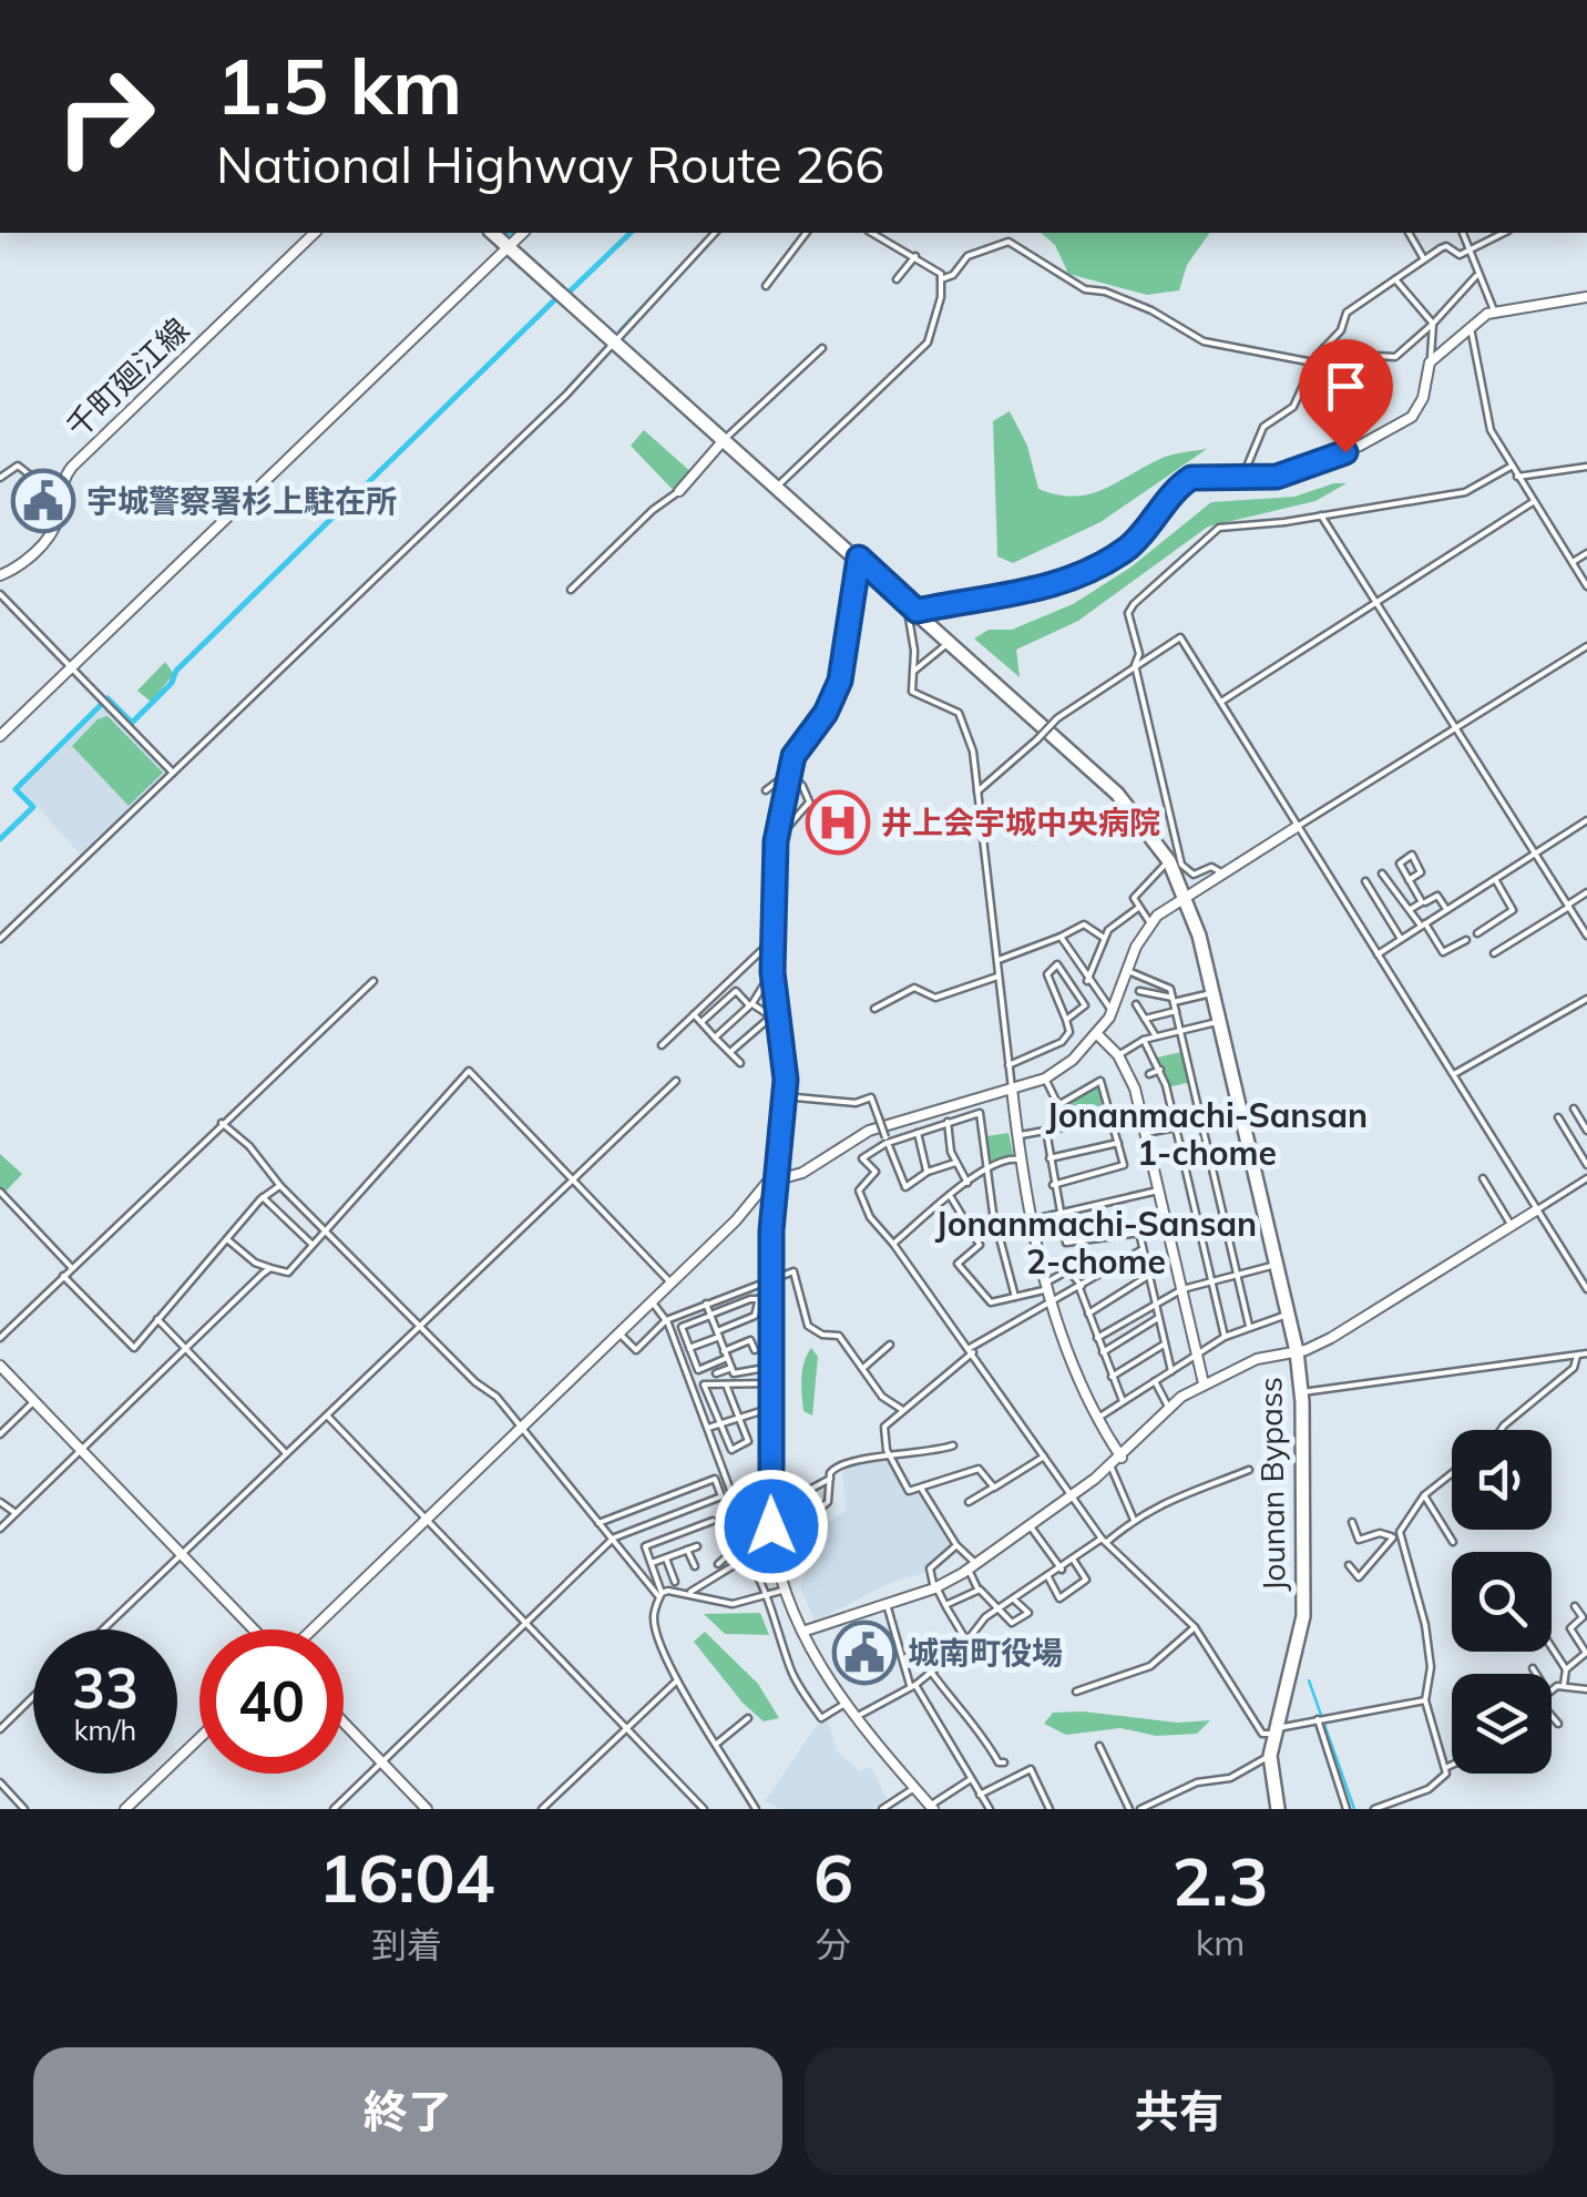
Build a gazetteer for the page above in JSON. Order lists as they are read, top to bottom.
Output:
{
  "streets": {
    "highway": ["Jounan Bypass"],
    "street": ["千町廻江線"]
  },
  "districts": ["Jonanmachi-Sansan 1-chome", "Jonanmachi-Sansan 2-chome"],
  "places": {
    "public building": ["宇城警察署杉上駐在所", "城南町役場"],
    "hospital": ["井上会宇城中央病院"]
  },
  "page": {
    "turn": ["1.5 km", "National Highway Route 266"],
    "speed": "33 km/h",
    "limit": "40",
    "eta": [
      "16:04",
      "到着",
      "6",
      "分",
      "2.3",
      "km"
    ],
    "buttons": ["終了", "共有"]
  }
}
